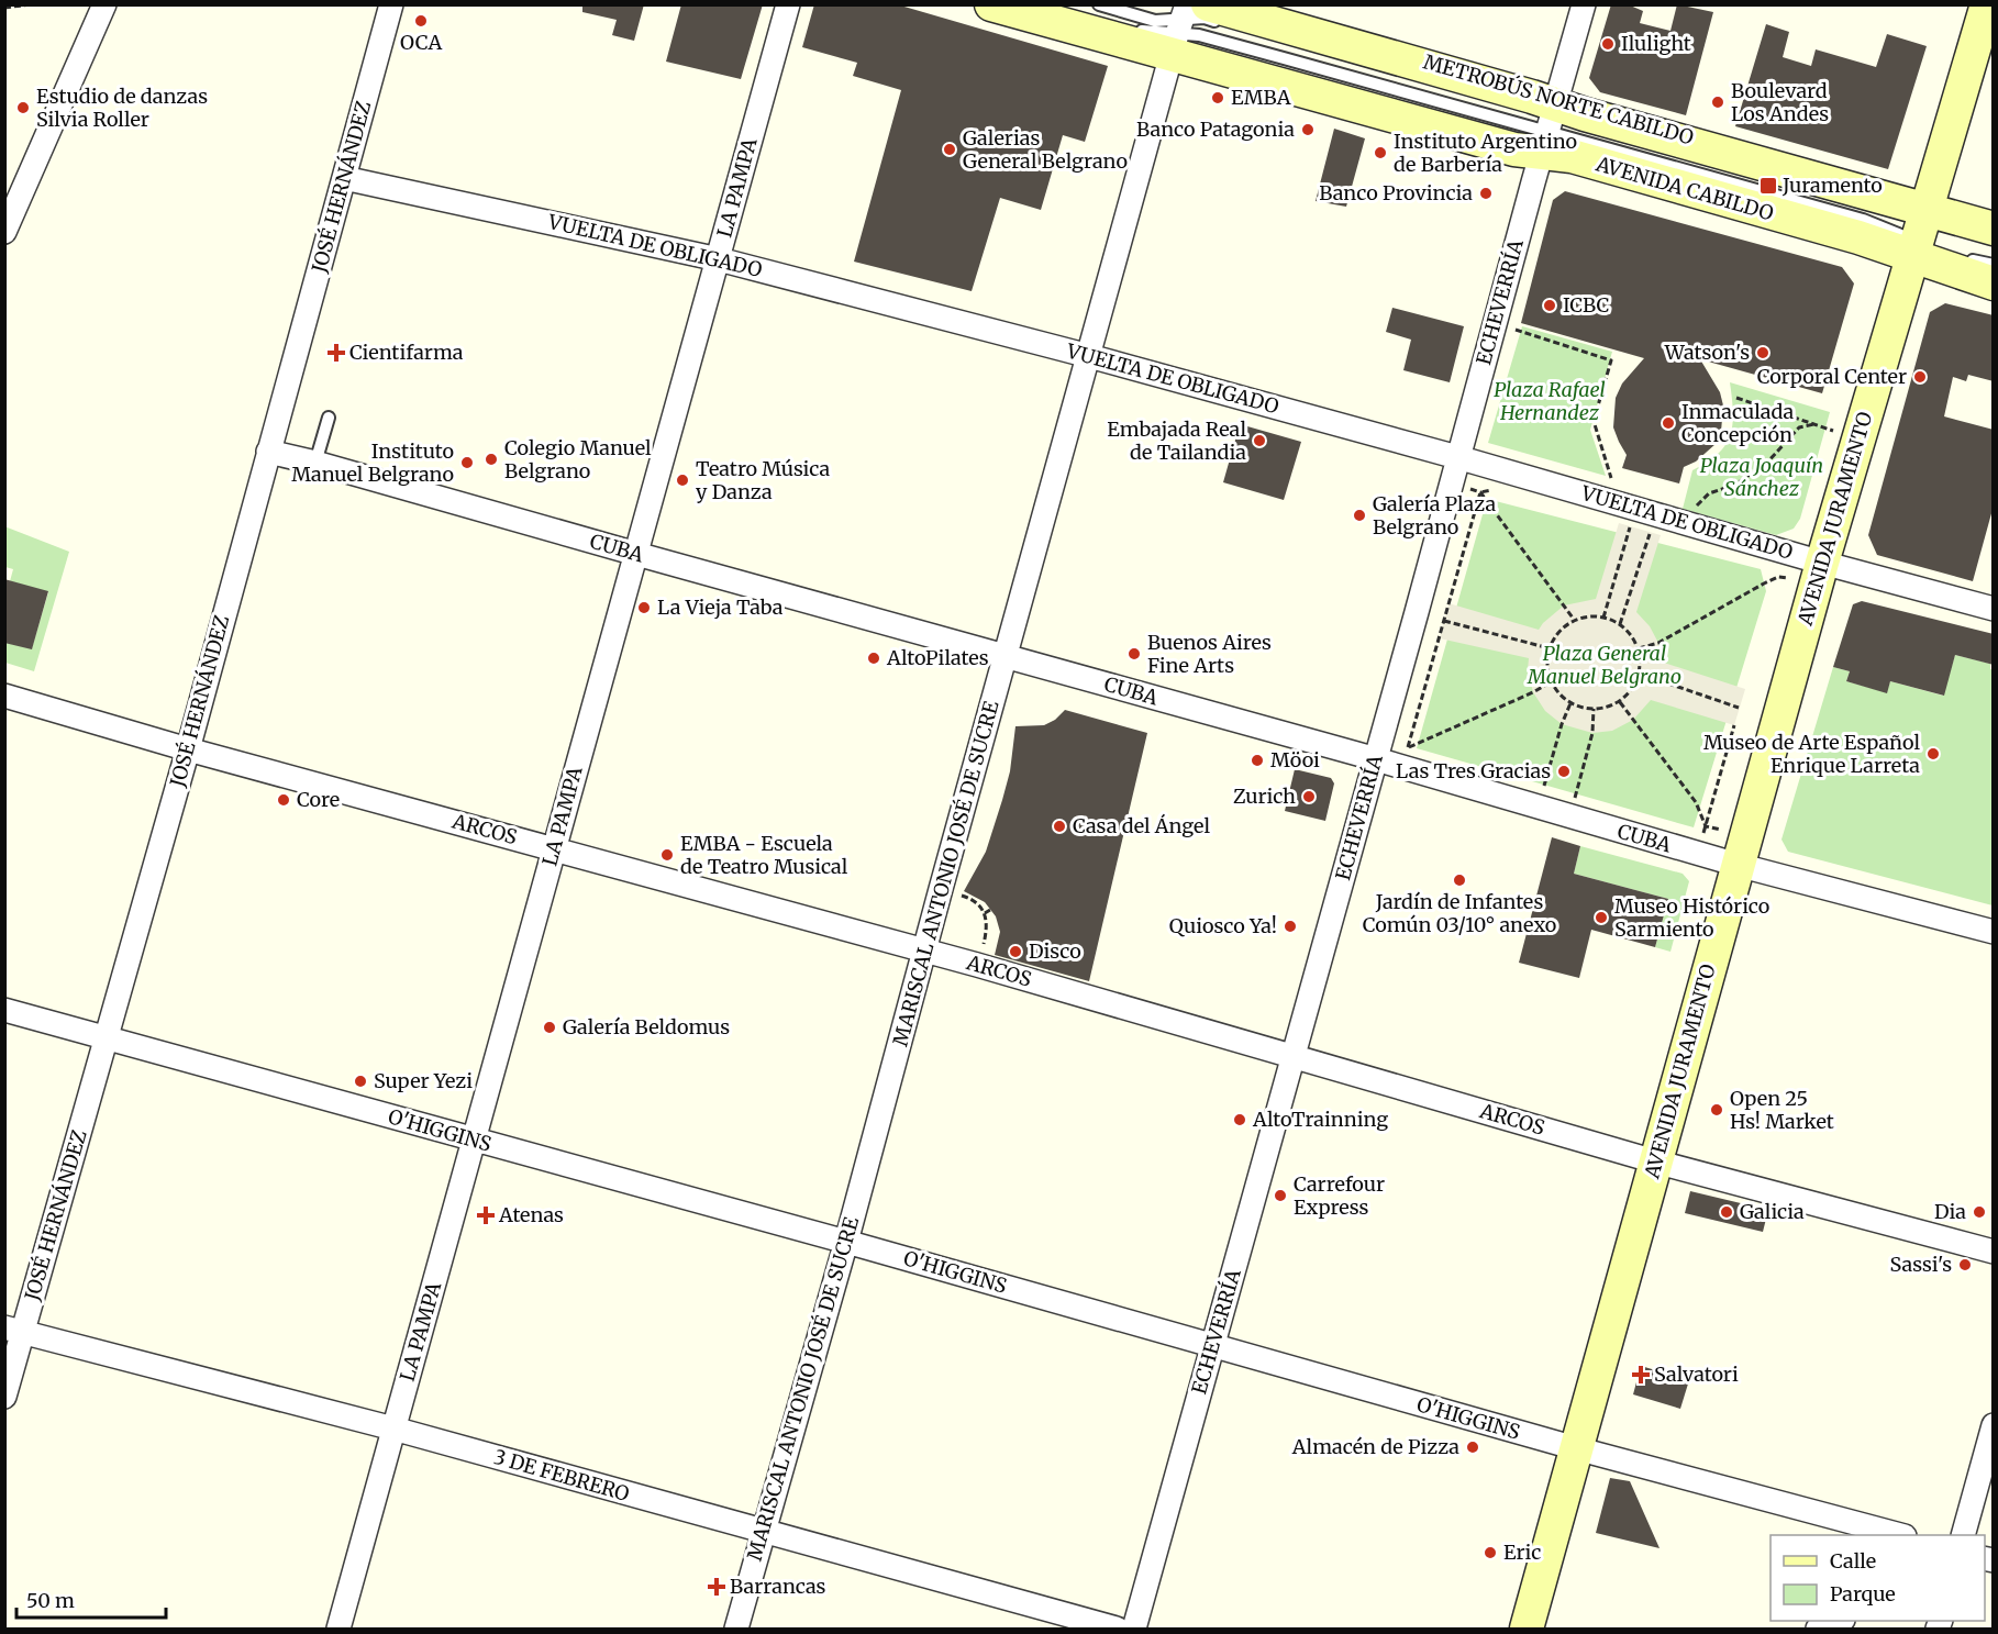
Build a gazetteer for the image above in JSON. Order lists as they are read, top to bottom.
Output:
{
  "streets": {
    "main road": ["AVENIDA CABILDO", "AVENIDA JURAMENTO"],
    "street": [
      "JOSÉ HERNÁNDEZ",
      "LA PAMPA",
      "VUELTA DE OBLIGADO",
      "ECHEVERRÍA",
      "CUBA",
      "ARCOS",
      "MARISCAL ANTONIO JOSÉ DE SUCRE",
      "O'HIGGINS",
      "3 DE FEBRERO"
    ],
    "lane": ["METROBÚS NORTE CABILDO"]
  },
  "crossings": [
    ["METROBÚS NORTE CABILDO", "AVENIDA CABILDO"],
    ["METROBÚS NORTE CABILDO", "ECHEVERRÍA"],
    ["JOSÉ HERNÁNDEZ", "VUELTA DE OBLIGADO"],
    ["JOSÉ HERNÁNDEZ", "CUBA"],
    ["JOSÉ HERNÁNDEZ", "ARCOS"],
    ["JOSÉ HERNÁNDEZ", "O'HIGGINS"],
    ["JOSÉ HERNÁNDEZ", "3 DE FEBRERO"],
    ["LA PAMPA", "VUELTA DE OBLIGADO"],
    ["LA PAMPA", "CUBA"],
    ["LA PAMPA", "ARCOS"],
    ["LA PAMPA", "O'HIGGINS"],
    ["LA PAMPA", "3 DE FEBRERO"],
    ["AVENIDA CABILDO", "ECHEVERRÍA"],
    ["AVENIDA CABILDO", "AVENIDA JURAMENTO"],
    ["AVENIDA CABILDO", "MARISCAL ANTONIO JOSÉ DE SUCRE"],
    ["VUELTA DE OBLIGADO", "ECHEVERRÍA"],
    ["VUELTA DE OBLIGADO", "AVENIDA JURAMENTO"],
    ["VUELTA DE OBLIGADO", "MARISCAL ANTONIO JOSÉ DE SUCRE"],
    ["ECHEVERRÍA", "CUBA"],
    ["ECHEVERRÍA", "ARCOS"],
    ["ECHEVERRÍA", "O'HIGGINS"],
    ["AVENIDA JURAMENTO", "CUBA"],
    ["AVENIDA JURAMENTO", "ARCOS"],
    ["AVENIDA JURAMENTO", "O'HIGGINS"],
    ["CUBA", "MARISCAL ANTONIO JOSÉ DE SUCRE"],
    ["ARCOS", "MARISCAL ANTONIO JOSÉ DE SUCRE"],
    ["MARISCAL ANTONIO JOSÉ DE SUCRE", "O'HIGGINS"],
    ["MARISCAL ANTONIO JOSÉ DE SUCRE", "3 DE FEBRERO"]
  ],
  "parks": ["Plaza Rafael Hernandez", "Plaza Joaquín Sánchez", "Plaza General Manuel Belgrano"],
  "places": {
    "other": [
      "OCA",
      "Ilulight",
      "EMBA",
      "Boulevard Los Andes",
      "Estudio de danzas Silvia Roller",
      "Banco Patagonia",
      "Galerias General Belgrano",
      "Instituto Argentino de Barbería",
      "Banco Provincia",
      "ICBC",
      "Watson's",
      "Corporal Center",
      "Inmaculada Concepción",
      "Embajada Real de Tailandia",
      "Colegio Manuel Belgrano",
      "Instituto Manuel Belgrano",
      "Teatro Música y Danza",
      "Galería Plaza Belgrano",
      "La Vieja Taba",
      "Buenos Aires Fine Arts",
      "AltoPilates",
      "Museo de Arte Español Enrique Larreta",
      "Möoi",
      "Las Tres Gracias",
      "Zurich",
      "Core",
      "Casa del Ángel",
      "EMBA - Escuela de Teatro Musical",
      "Jardín de Infantes Común 03/10° anexo",
      "Museo Histórico Sarmiento",
      "Quiosco Ya!",
      "Disco",
      "Galería Beldomus",
      "Super Yezi",
      "Open 25 Hs! Market",
      "AltoTrainning",
      "Carrefour Express",
      "Galicia",
      "Dia",
      "Sassi's",
      "Almacén de Pizza",
      "Eric"
    ],
    "transit": ["Juramento"],
    "health": [
      "Cientifarma",
      "Atenas",
      "Salvatori",
      "Barrancas"
    ]
  },
  "legend": ["Calle", "Parque"],
  "scale_bar": "50 m"
}
